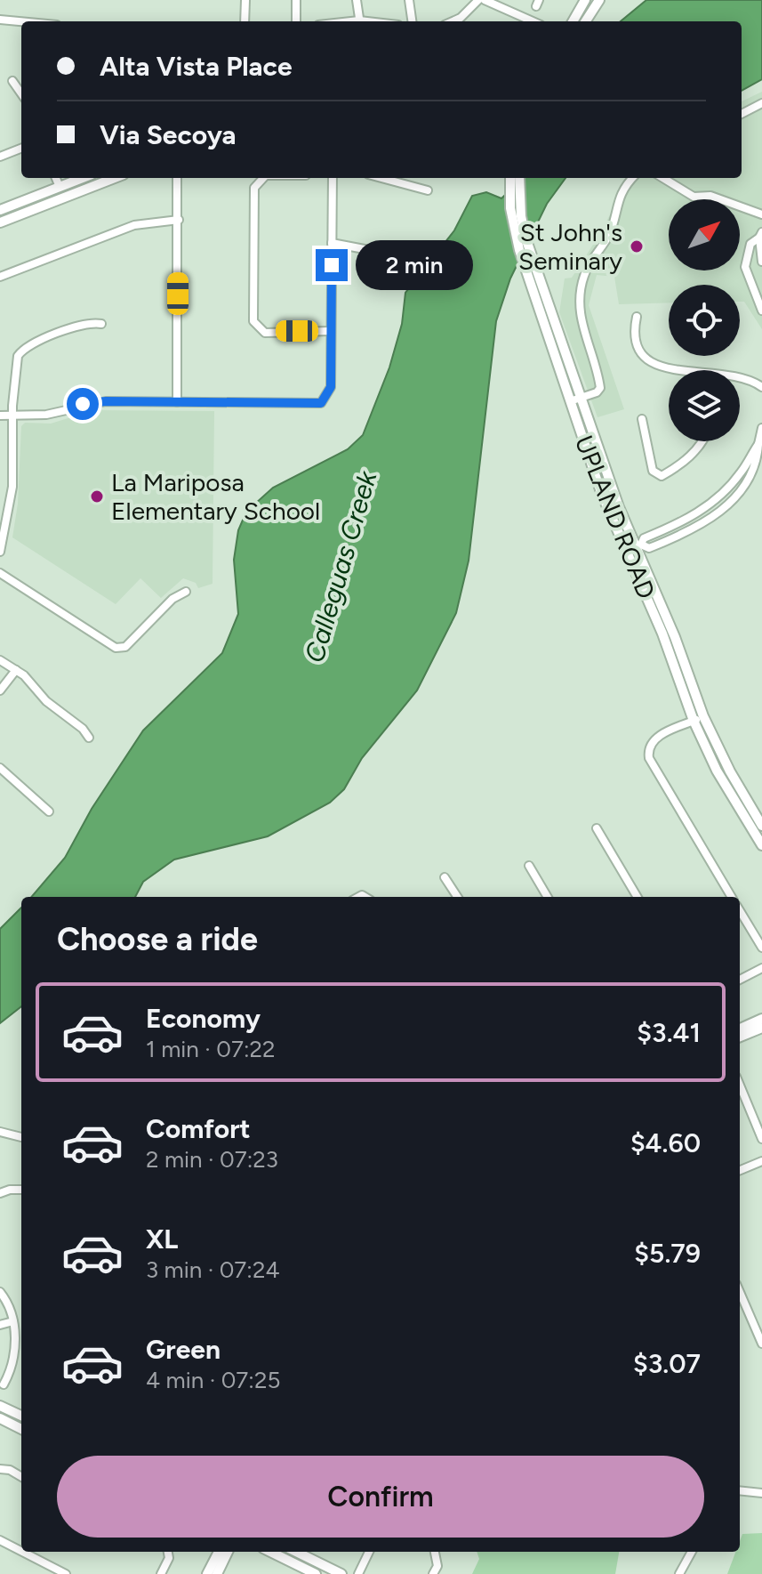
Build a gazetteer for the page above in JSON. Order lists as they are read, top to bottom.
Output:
{
  "streets": {
    "main road": ["UPLAND ROAD"]
  },
  "water": ["Calleguas Creek"],
  "places": ["St John's Seminary", "La Mariposa Elementary School"],
  "north": "top right",
  "page": {
    "banner": ["Alta Vista Place", "Via Secoya"],
    "bubble": "2 min",
    "heading": "Choose a ride",
    "list": [
      {
        "name": "Economy",
        "note": "1 min · 07:22",
        "value": "$3.41"
      },
      {
        "name": "Comfort",
        "note": "2 min · 07:23",
        "value": "$4.60"
      },
      {
        "name": "XL",
        "note": "3 min · 07:24",
        "value": "$5.79"
      },
      {
        "name": "Green",
        "note": "4 min · 07:25",
        "value": "$3.07"
      }
    ],
    "buttons": "Confirm"
  }
}
